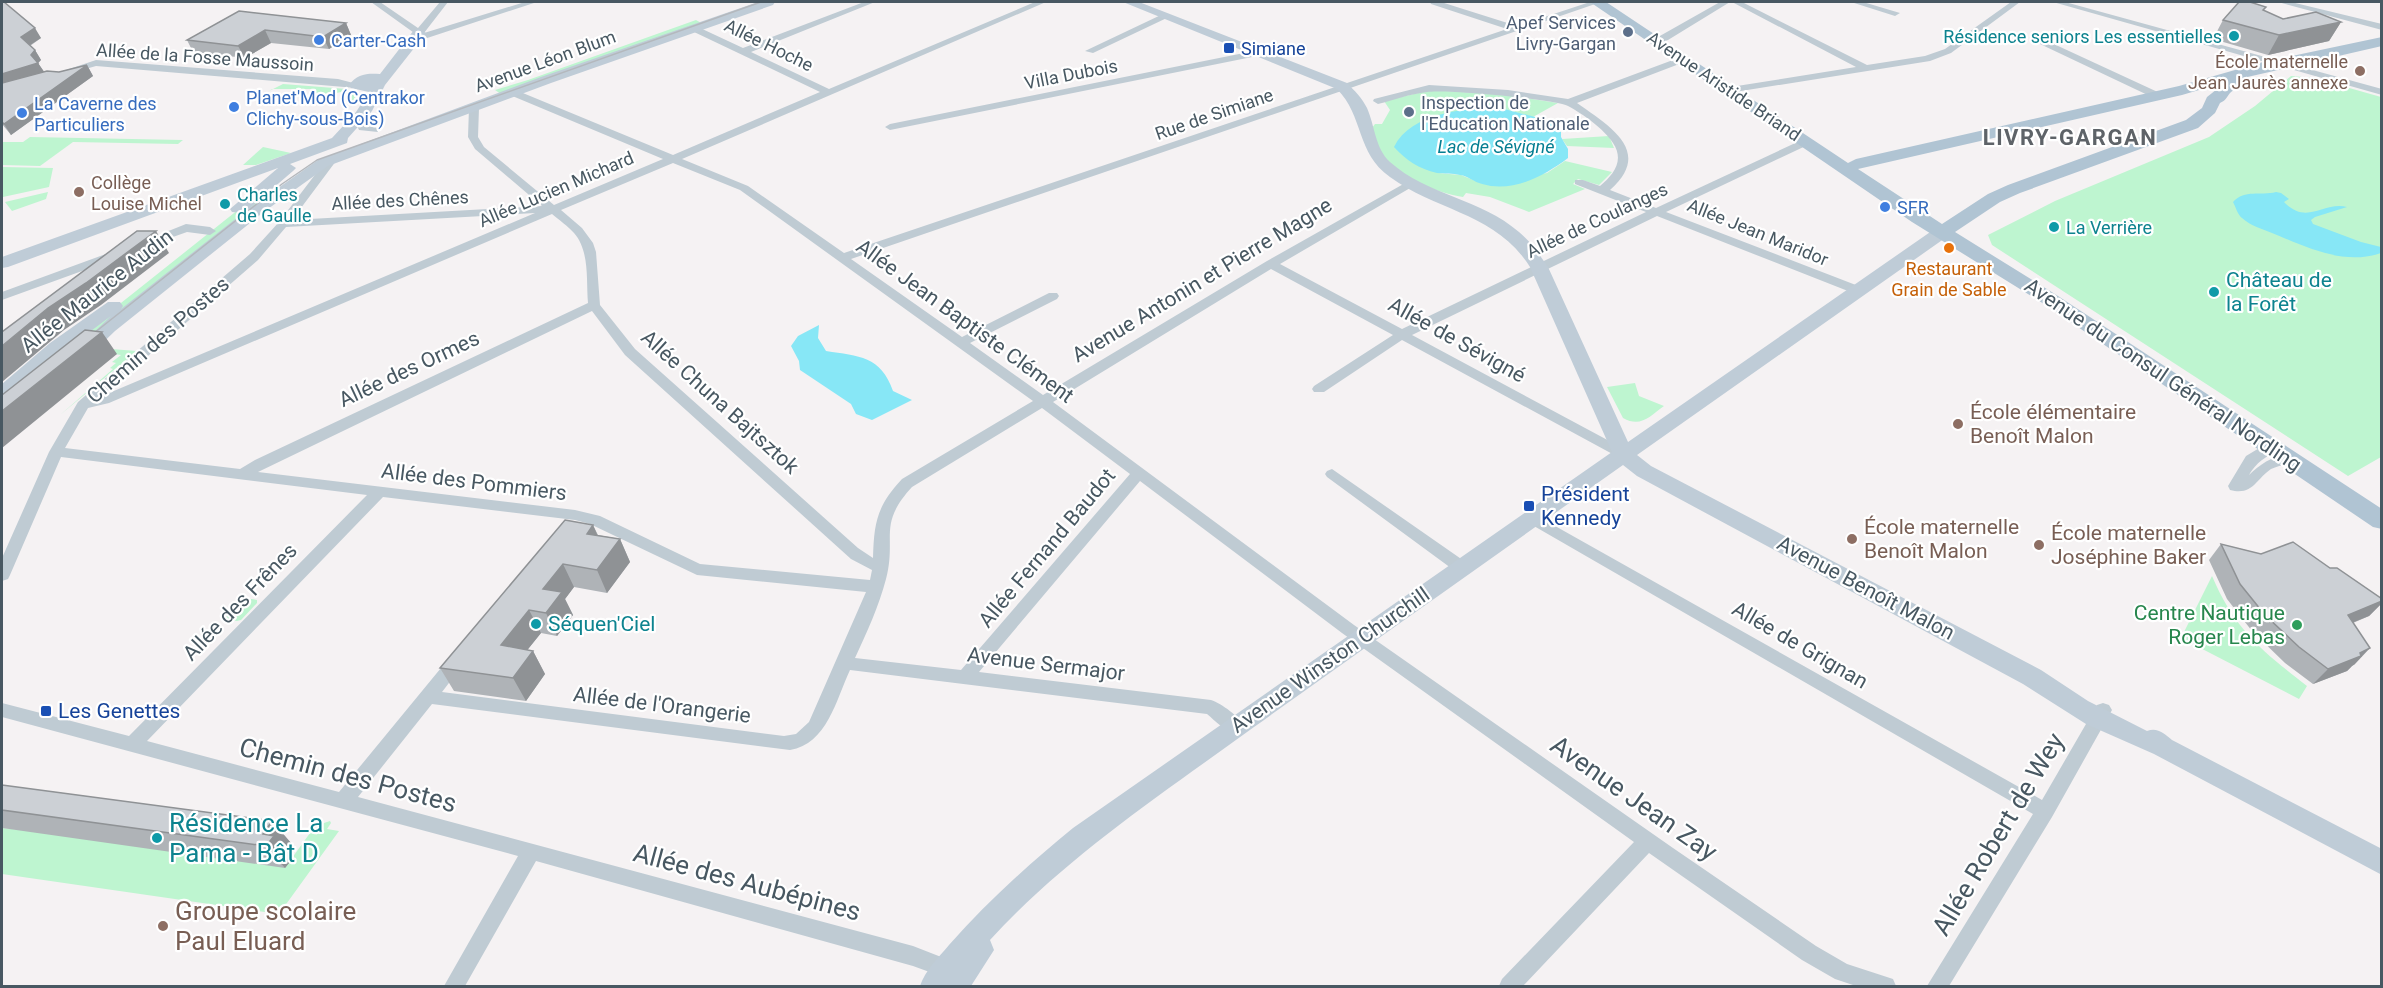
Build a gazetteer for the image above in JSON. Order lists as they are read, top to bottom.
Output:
{
  "streets": {
    "main road": [
      "Avenue Léon Blum",
      "Avenue Aristide Briand",
      "Allée Maurice Audin",
      "Chemin des Postes",
      "Avenue du Consul Général Nordling",
      "Avenue Benoît Malon",
      "Avenue Winston Churchill"
    ],
    "street": [
      "Allée Hoche",
      "Allée de la Fosse Maussoin",
      "Villa Dubois",
      "Rue de Simiane",
      "Allée Lucien Michard",
      "Allée des Chênes",
      "Allée de Coulanges",
      "Allée Jean Maridor",
      "Avenue Antonin et Pierre Magne",
      "Allée Jean Baptiste Clément",
      "Allée de Sévigné",
      "Allée des Ormes",
      "Allée Chuna Bajtsztok",
      "Allée des Pommiers",
      "Allée Fernand Baudot",
      "Allée des Frênes",
      "Allée de Grignan",
      "Avenue Sermajor",
      "Allée de l'Orangerie",
      "Avenue Jean Zay",
      "Allée Robert de Wey",
      "Allée des Aubépines"
    ]
  },
  "crossings": [
    ["Allée Hoche", "Avenue Léon Blum"],
    ["Allée Hoche", "Allée Lucien Michard"],
    ["Allée de la Fosse Maussoin", "Chemin des Postes"],
    ["Avenue Léon Blum", "Allée Maurice Audin"],
    ["Avenue Léon Blum", "Allée Jean Baptiste Clément"],
    ["Avenue Léon Blum", "Chemin des Postes"],
    ["Avenue Aristide Briand", "Rue de Simiane"],
    ["Avenue Aristide Briand", "Allée de Coulanges"],
    ["Avenue Aristide Briand", "Avenue du Consul Général Nordling"],
    ["Avenue Aristide Briand", "Avenue Winston Churchill"],
    ["Rue de Simiane", "Allée Jean Baptiste Clément"],
    ["Allée Lucien Michard", "Allée des Chênes"],
    ["Allée Lucien Michard", "Allée Jean Baptiste Clément"],
    ["Allée Lucien Michard", "Chemin des Postes"],
    ["Allée des Chênes", "Chemin des Postes"],
    ["Allée de Coulanges", "Allée Jean Maridor"],
    ["Allée de Coulanges", "Allée de Sévigné"],
    ["Allée Jean Maridor", "Avenue Winston Churchill"],
    ["Avenue Antonin et Pierre Magne", "Allée Jean Baptiste Clément"],
    ["Avenue Antonin et Pierre Magne", "Allée de Sévigné"],
    ["Avenue Antonin et Pierre Magne", "Allée Chuna Bajtsztok"],
    ["Avenue Antonin et Pierre Magne", "Allée des Pommiers"],
    ["Avenue Antonin et Pierre Magne", "Avenue Sermajor"],
    ["Avenue Antonin et Pierre Magne", "Allée de l'Orangerie"],
    ["Allée Maurice Audin", "Chemin des Postes"],
    ["Allée Jean Baptiste Clément", "Allée Fernand Baudot"],
    ["Allée Jean Baptiste Clément", "Avenue Winston Churchill"],
    ["Allée Jean Baptiste Clément", "Avenue Jean Zay"],
    ["Chemin des Postes", "Allée des Pommiers"],
    ["Chemin des Postes", "Allée des Frênes"],
    ["Chemin des Postes", "Allée des Aubépines"],
    ["Allée de Sévigné", "Avenue Benoît Malon"],
    ["Allée de Sévigné", "Avenue Winston Churchill"],
    ["Allée des Ormes", "Allée Chuna Bajtsztok"],
    ["Allée des Ormes", "Allée des Pommiers"],
    ["Avenue du Consul Général Nordling", "Avenue Winston Churchill"],
    ["Allée des Pommiers", "Allée des Frênes"],
    ["Allée Fernand Baudot", "Avenue Sermajor"],
    ["Avenue Benoît Malon", "Avenue Winston Churchill"],
    ["Avenue Benoît Malon", "Allée Robert de Wey"],
    ["Allée de Grignan", "Avenue Winston Churchill"],
    ["Allée de Grignan", "Allée Robert de Wey"],
    ["Avenue Winston Churchill", "Avenue Sermajor"],
    ["Avenue Winston Churchill", "Avenue Jean Zay"],
    ["Avenue Winston Churchill", "Allée des Aubépines"],
    ["Avenue Sermajor", "Allée de l'Orangerie"]
  ],
  "districts": ["LIVRY-GARGAN"],
  "water": ["Lac de Sévigné"],
  "places": {
    "other": [
      "Apef Services Livry-Gargan",
      "Résidence seniors Les essentielles",
      "Carter-Cash",
      "École maternelle Jean Jaurès annexe",
      "Planet'Mod (Centrakor Clichy-sous-Bois)",
      "Inspection de l'Education Nationale",
      "La Caverne des Particuliers",
      "Collège Louise Michel",
      "Charles de Gaulle",
      "SFR",
      "La Verrière",
      "Restaurant Grain de Sable",
      "Château de la Forêt",
      "École élémentaire Benoît Malon",
      "École maternelle Benoît Malon",
      "École maternelle Joséphine Baker",
      "Séquen'Ciel",
      "Centre Nautique Roger Lebas",
      "Résidence La Pama - Bât D",
      "Groupe scolaire Paul Eluard"
    ],
    "transit": ["Simiane", "Président Kennedy", "Les Genettes"]
  }
}
